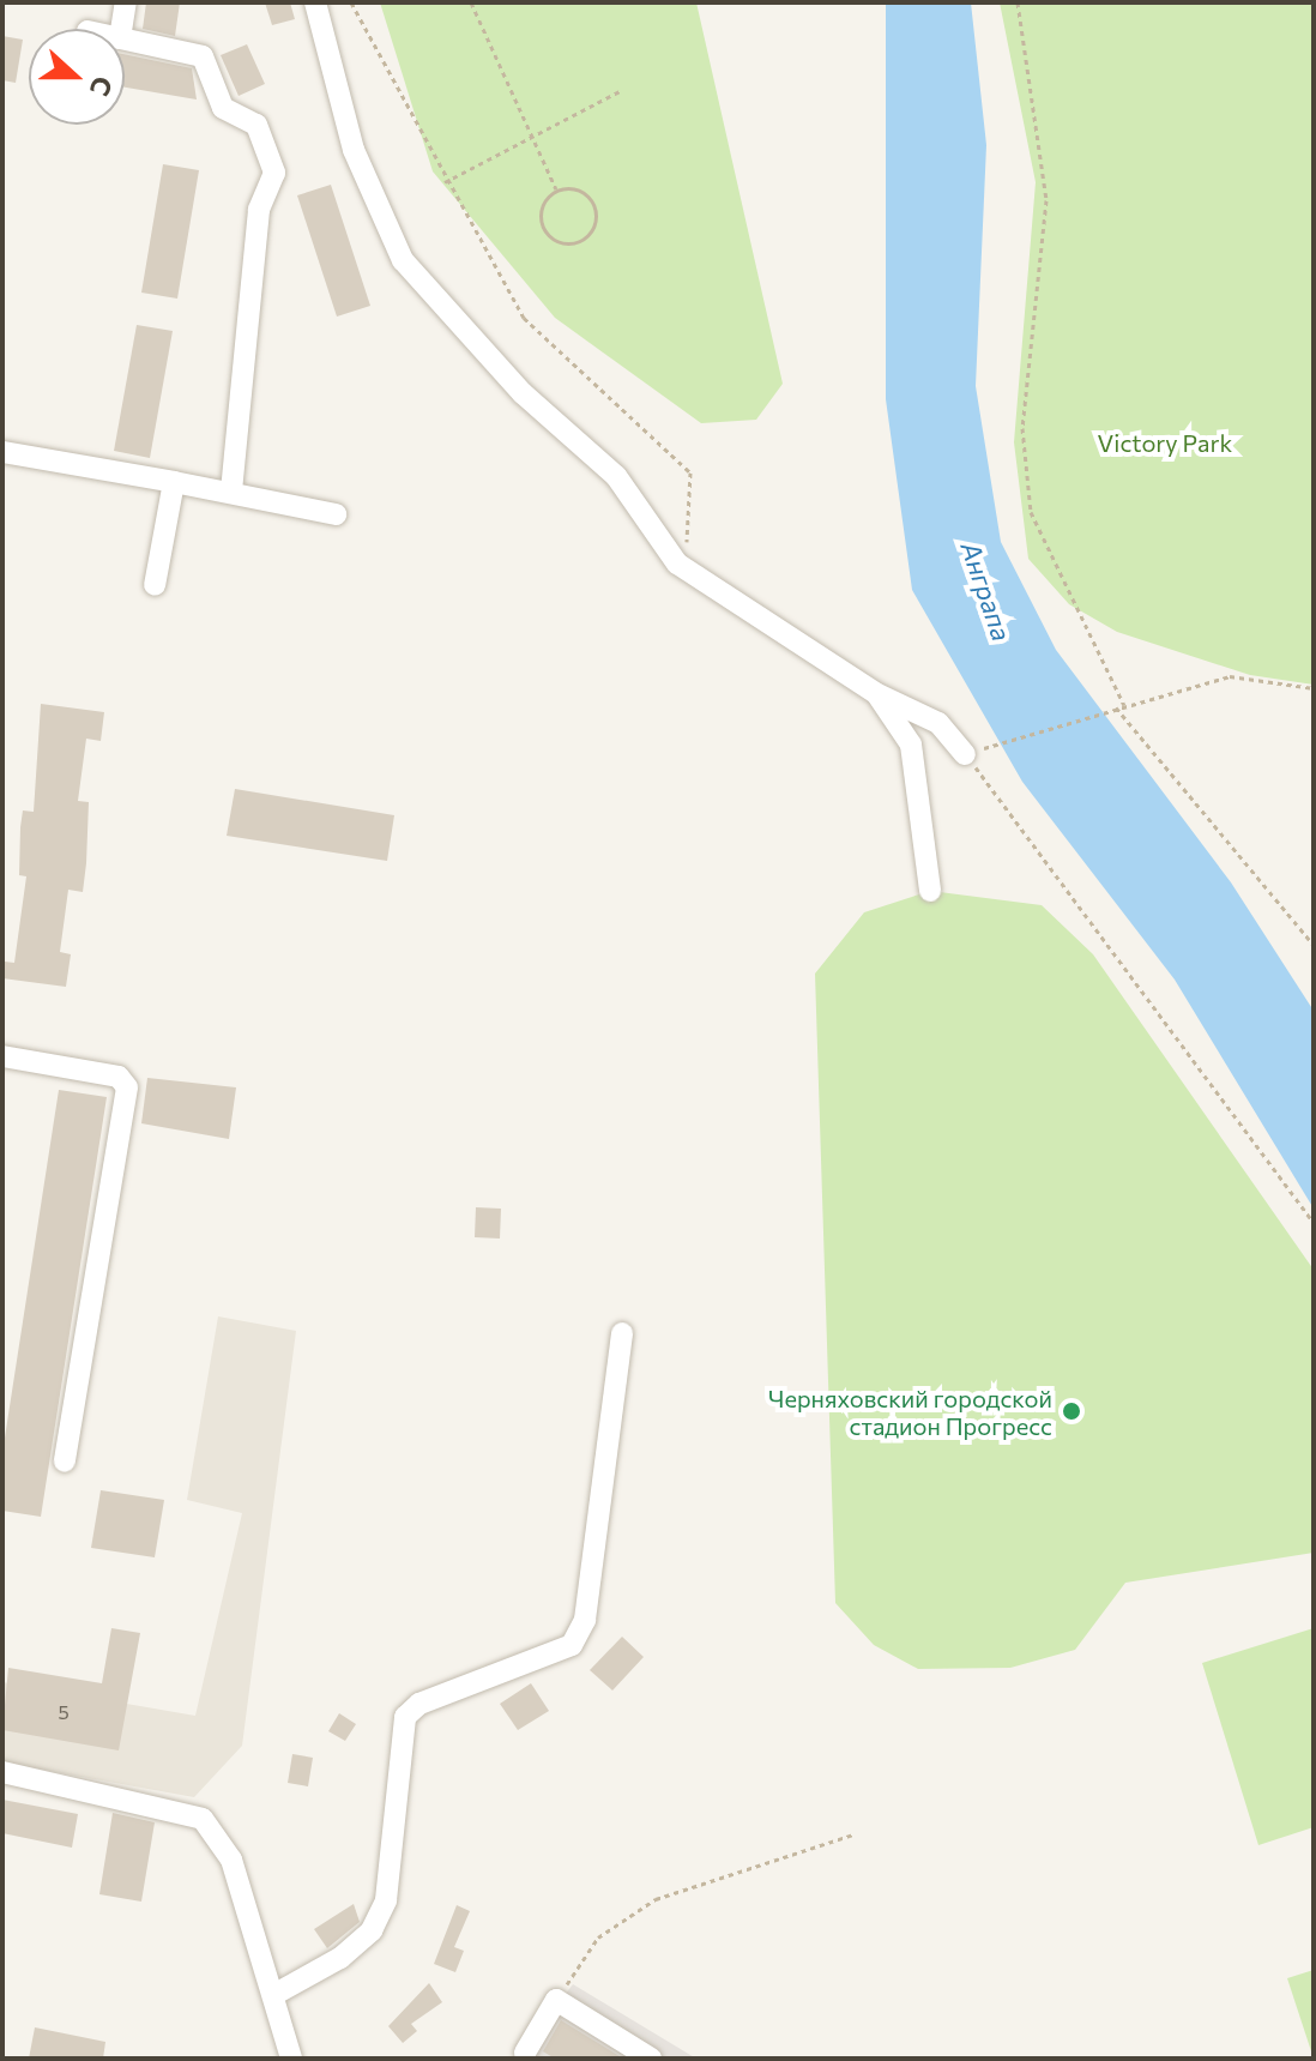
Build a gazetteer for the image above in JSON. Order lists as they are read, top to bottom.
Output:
{
  "water": ["Анграпа"],
  "parks": ["Victory Park"],
  "places": ["Черняховский городской стадион Прогресс"],
  "house_numbers": ["5"],
  "north": "right"
}
